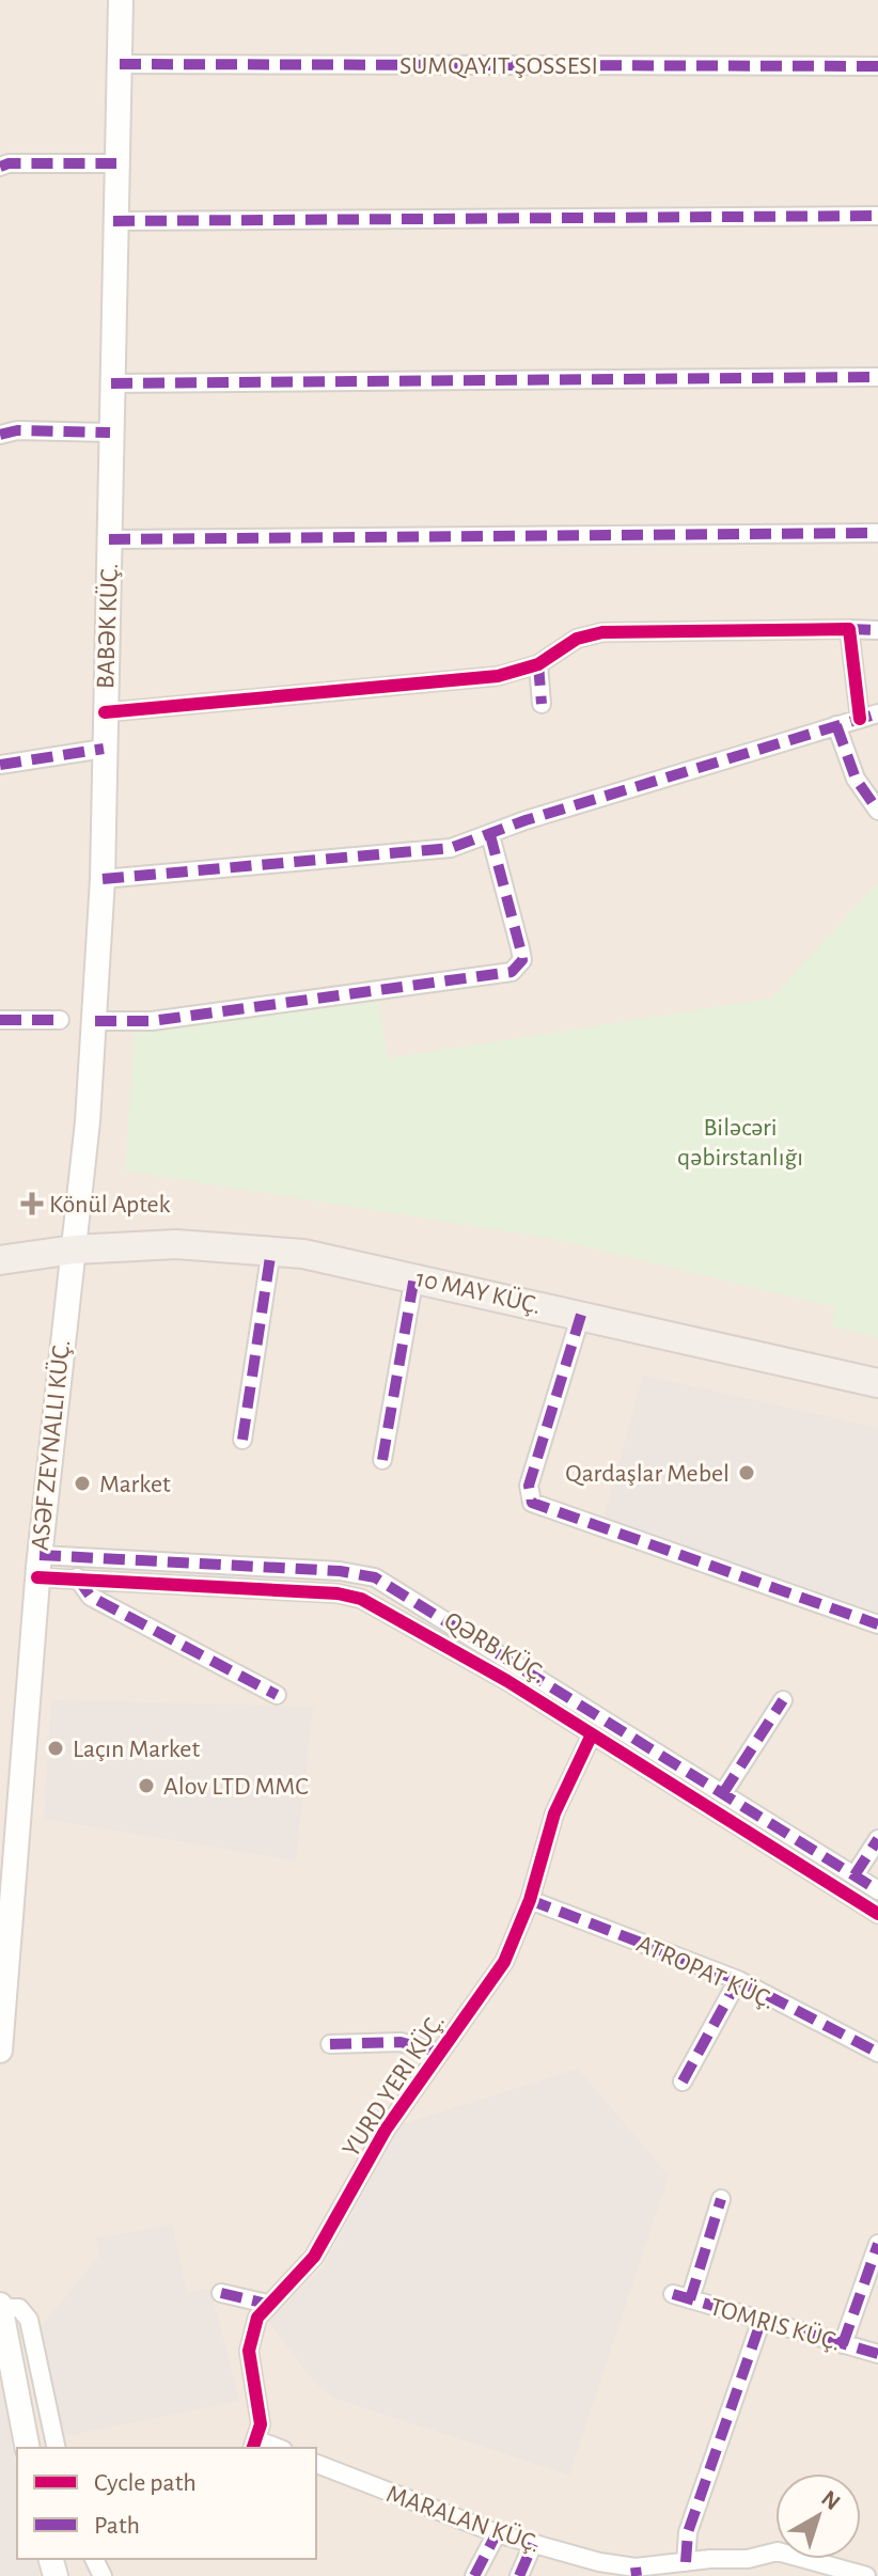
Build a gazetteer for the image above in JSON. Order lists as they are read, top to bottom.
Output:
{
  "streets": {
    "main road": ["BABƏK KÜÇ.", "10 MAY KÜÇ."],
    "street": [
      "QƏRB KÜÇ.",
      "ATROPAT KÜÇ.",
      "YURD YERI KÜÇ.",
      "TOMRIS KÜÇ.",
      "MARALAN KÜÇ."
    ]
  },
  "crossings": [
    ["BABƏK KÜÇ.", "10 MAY KÜÇ."],
    ["BABƏK KÜÇ.", "QƏRB KÜÇ."],
    ["QƏRB KÜÇ.", "YURD YERI KÜÇ."],
    ["ATROPAT KÜÇ.", "YURD YERI KÜÇ."]
  ],
  "parks": ["Biləcəri qəbirstanlığı"],
  "places": {
    "health": ["Könül Aptek"],
    "other": [
      "Qardaşlar Mebel",
      "Market",
      "Laçın Market",
      "Alov LTD MMC"
    ]
  },
  "legend": ["Cycle path", "Path"],
  "north": "top right"
}
